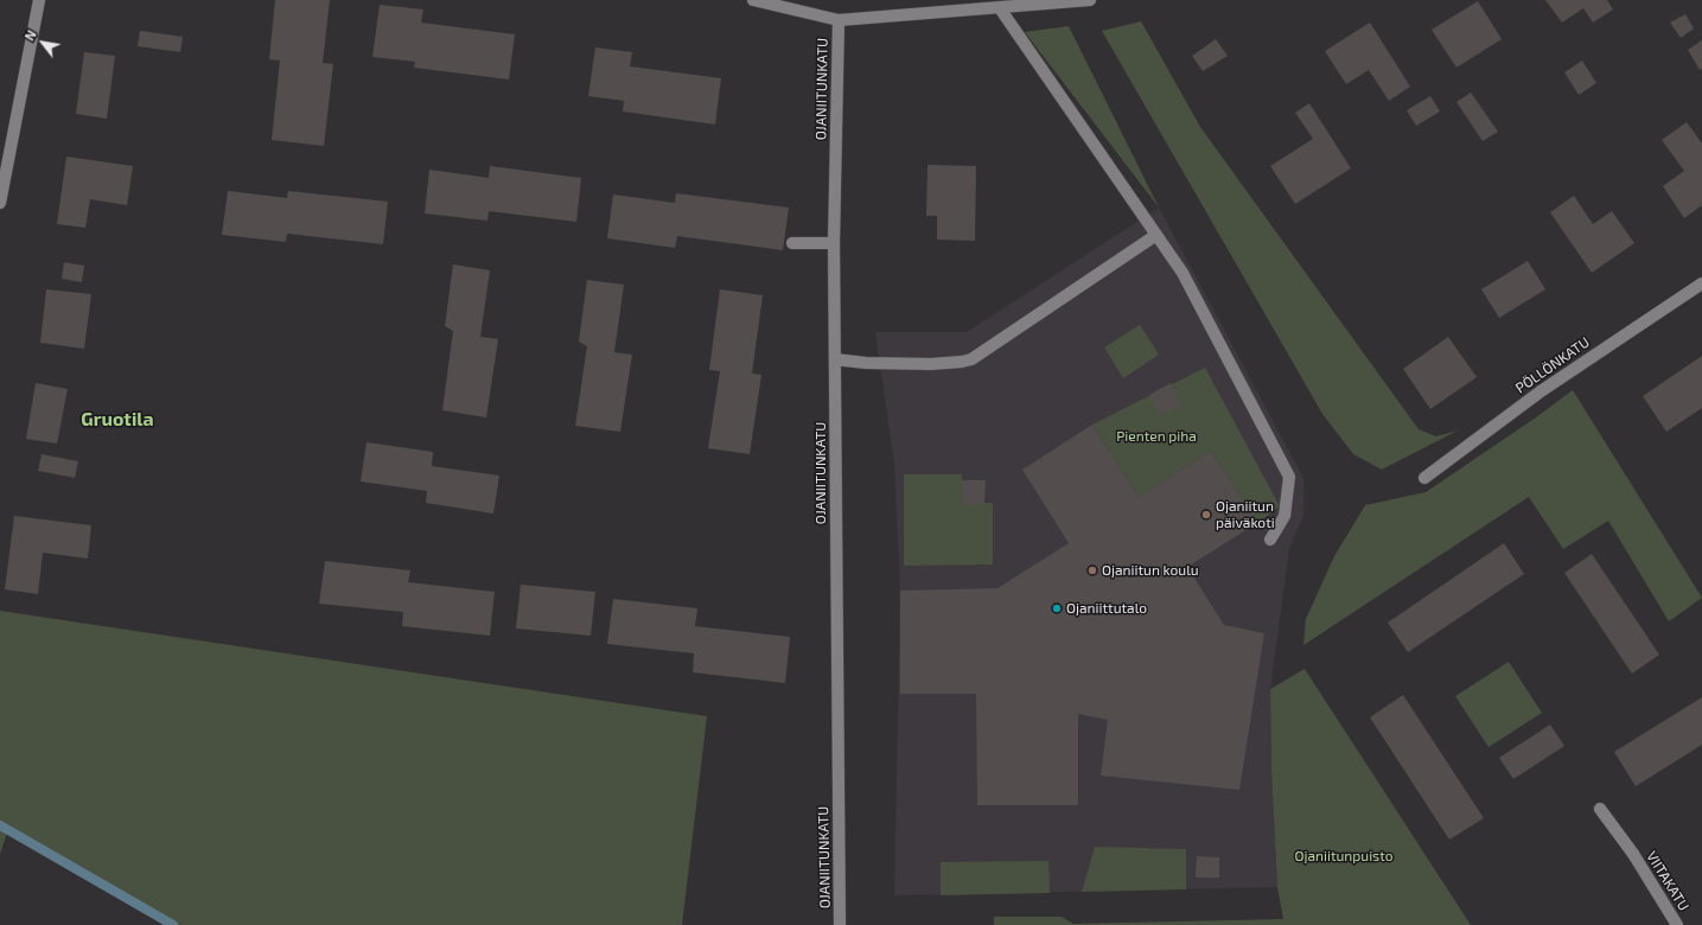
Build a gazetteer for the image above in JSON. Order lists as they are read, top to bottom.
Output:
{
  "streets": {
    "street": ["OJANIITUNKATU", "PÖLLÖNKATU", "VIITAKATU"]
  },
  "districts": ["Gruotila"],
  "parks": ["Pienten piha", "Ojaniitunpuisto"],
  "places": ["Ojaniitun päiväkoti", "Ojaniitun koulu", "Ojaniittutalo"],
  "north": "top left"
}
